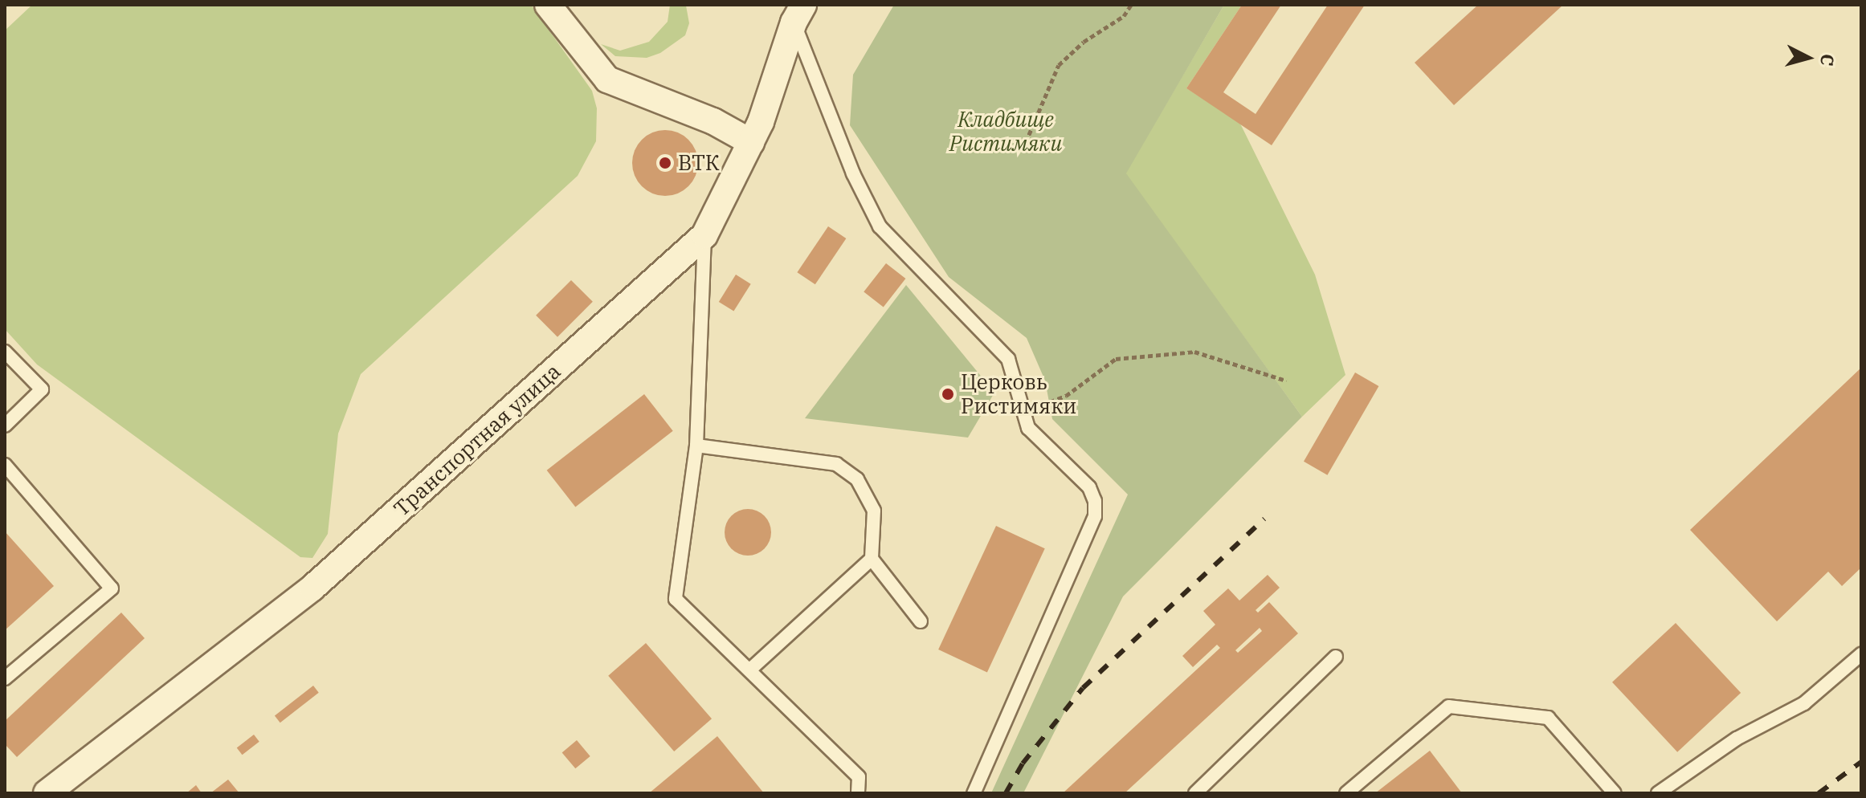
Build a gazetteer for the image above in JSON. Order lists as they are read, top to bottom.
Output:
{
  "streets": {
    "street": ["Транспортная улица"]
  },
  "parks": ["Кладбище Ристимяки"],
  "places": ["ВТК", "Церковь Ристимяки"],
  "north": "right"
}
